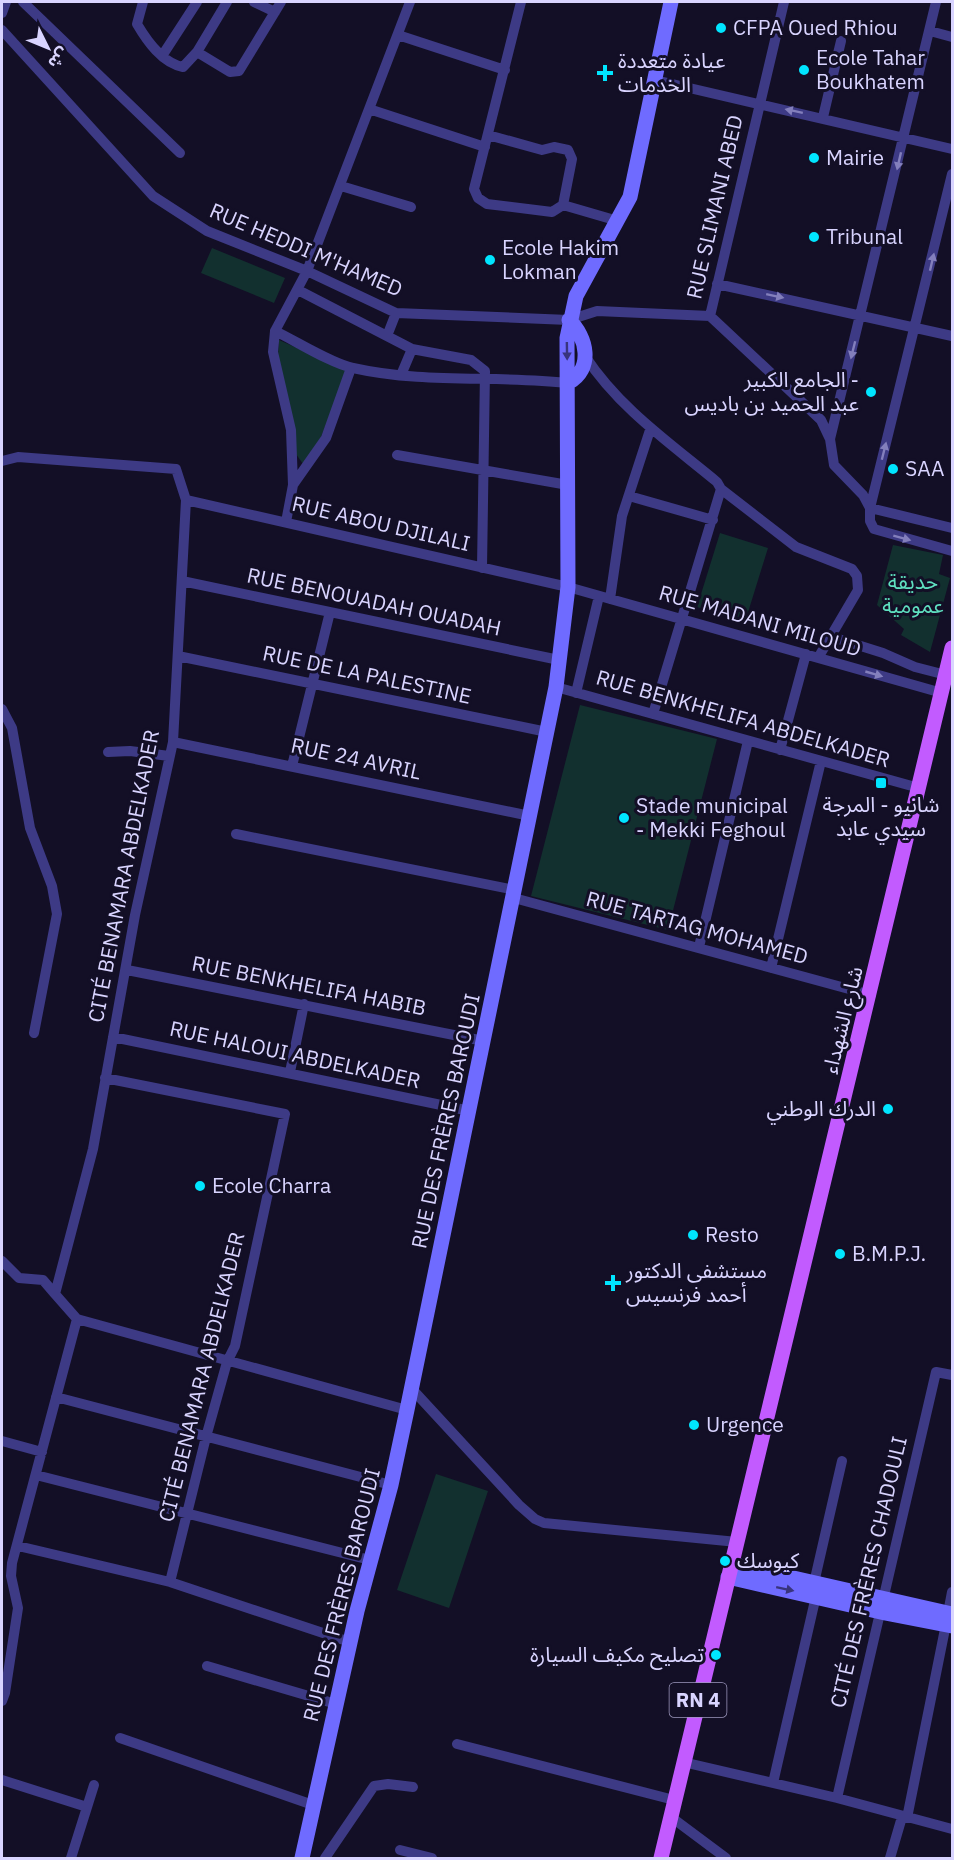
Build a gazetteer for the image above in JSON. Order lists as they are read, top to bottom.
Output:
{
  "streets": {
    "main road": ["شارع الشهداء", "RN 4"],
    "street": [
      "RUE SLIMANI ABED",
      "RUE HEDDI M'HAMED",
      "RUE ABOU DJILALI",
      "RUE BENOUADAH OUADAH",
      "RUE MADANI MILOUD",
      "RUE DE LA PALESTINE",
      "RUE BENKHELIFA ABDELKADER",
      "RUE 24 AVRIL",
      "CITÉ BENAMARA ABDELKADER",
      "RUE TARTAG MOHAMED",
      "RUE BENKHELIFA HABIB",
      "RUE HALOUI ABDELKADER",
      "RUE DES FRÈRES BAROUDI",
      "CITÉ DES FRÈRES CHADOULI"
    ]
  },
  "crossings": [
    ["RUE HEDDI M'HAMED", "RUE DES FRÈRES BAROUDI"],
    ["RUE ABOU DJILALI", "RUE MADANI MILOUD"],
    ["RUE ABOU DJILALI", "CITÉ BENAMARA ABDELKADER"],
    ["RUE ABOU DJILALI", "RUE DES FRÈRES BAROUDI"],
    ["RUE BENOUADAH OUADAH", "CITÉ BENAMARA ABDELKADER"],
    ["RUE BENOUADAH OUADAH", "RUE DES FRÈRES BAROUDI"],
    ["RUE MADANI MILOUD", "شارع الشهداء"],
    ["RUE MADANI MILOUD", "RUE DES FRÈRES BAROUDI"],
    ["RUE DE LA PALESTINE", "CITÉ BENAMARA ABDELKADER"],
    ["RUE DE LA PALESTINE", "RUE DES FRÈRES BAROUDI"],
    ["RUE BENKHELIFA ABDELKADER", "شارع الشهداء"],
    ["RUE BENKHELIFA ABDELKADER", "RUE DES FRÈRES BAROUDI"],
    ["RUE 24 AVRIL", "CITÉ BENAMARA ABDELKADER"],
    ["RUE 24 AVRIL", "RUE DES FRÈRES BAROUDI"],
    ["CITÉ BENAMARA ABDELKADER", "RUE BENKHELIFA HABIB"],
    ["CITÉ BENAMARA ABDELKADER", "RUE HALOUI ABDELKADER"],
    ["RUE TARTAG MOHAMED", "شارع الشهداء"],
    ["RUE TARTAG MOHAMED", "RUE DES FRÈRES BAROUDI"],
    ["RUE BENKHELIFA HABIB", "RUE DES FRÈRES BAROUDI"],
    ["شارع الشهداء", "RN 4"],
    ["RUE HALOUI ABDELKADER", "RUE DES FRÈRES BAROUDI"]
  ],
  "parks": ["حديقة عمومية"],
  "places": {
    "other": [
      "CFPA Oued Rhiou",
      "Ecole Tahar Boukhatem",
      "Mairie",
      "Tribunal",
      "Ecole Hakim Lokman",
      "الجامع الكبير - عبد الحميد بن باديس",
      "SAA",
      "Stade municipal - Mekki Feghoul",
      "الدرك الوطني",
      "Ecole Charra",
      "Resto",
      "B.M.P.J.",
      "Urgence",
      "كيوسك",
      "تصليح مكيف السيارة"
    ],
    "health": ["عيادة متعددة الخدمات", "مستشفى الدكتور أحمد فرنسيس"],
    "transit": ["شانيو - المرجة سيدي عابد"]
  },
  "north": "bottom right"
}
